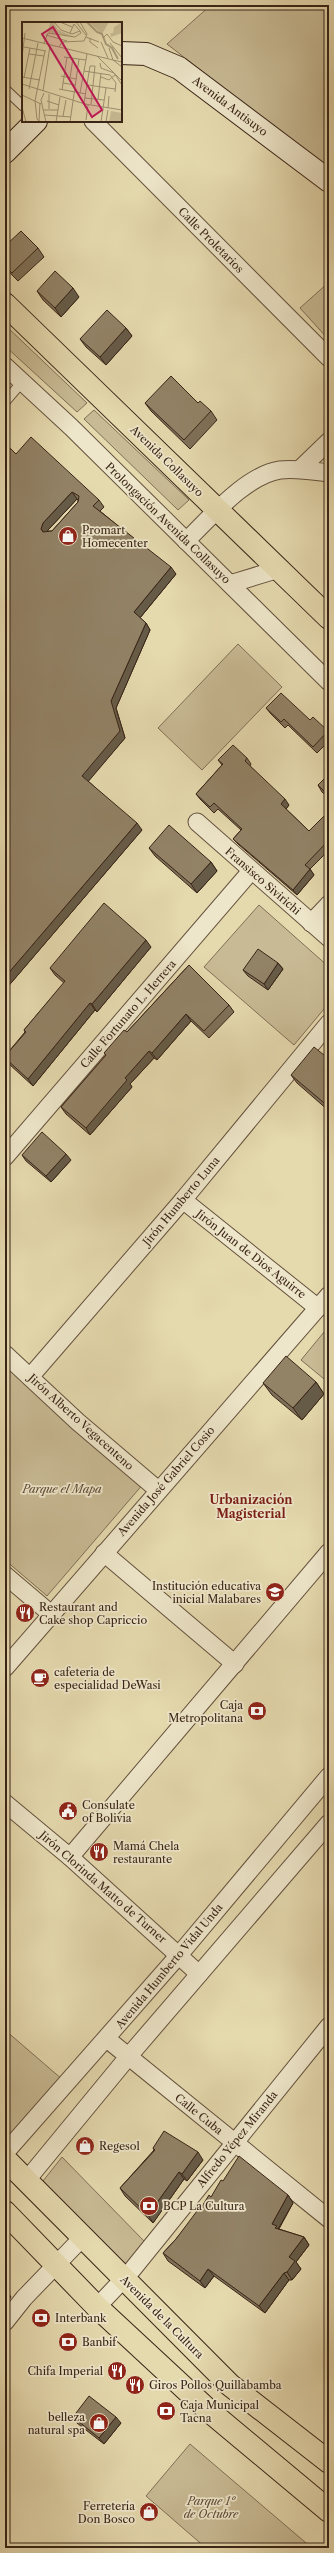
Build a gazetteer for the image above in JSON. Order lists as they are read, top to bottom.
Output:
{
  "streets": {
    "main road": ["Avenida Collasuyo", "Avenida de la Cultura"],
    "street": [
      "Avenida Antisuyo",
      "Calle Proletarios",
      "Prolongación Avenida Collasuyo",
      "Fransisco Sivirichi",
      "Calle Fortunato L. Herrera",
      "Jirón Humberto Luna",
      "Jirón Juan de Dios Aguirre",
      "Jirón Alberto Vegacenteno",
      "Avenida José Gabriel Cosio",
      "Jirón Clorinda Matto de Turner",
      "Avenida Humberto Vidal Unda",
      "Calle Cuba",
      "Alfredo Yépez Miranda"
    ]
  },
  "crossings": [
    ["Fransisco Sivirichi", "Calle Fortunato L. Herrera"],
    ["Jirón Humberto Luna", "Jirón Juan de Dios Aguirre"],
    ["Jirón Humberto Luna", "Jirón Alberto Vegacenteno"],
    ["Jirón Juan de Dios Aguirre", "Avenida José Gabriel Cosio"],
    ["Jirón Alberto Vegacenteno", "Avenida José Gabriel Cosio"],
    ["Jirón Clorinda Matto de Turner", "Avenida Humberto Vidal Unda"],
    ["Avenida Humberto Vidal Unda", "Calle Cuba"],
    ["Calle Cuba", "Alfredo Yépez Miranda"],
    ["Alfredo Yépez Miranda", "Avenida de la Cultura"]
  ],
  "districts": ["Urbanización Magisterial"],
  "parks": ["Parque el Mapa", "Parque 1º de Octubre"],
  "places": {
    "shop": [
      "Promart Homecenter",
      "Regesol",
      "belleza natural spa",
      "Ferretería Don Bosco"
    ],
    "school or university": ["Institución educativa inicial Malabares"],
    "restaurant": [
      "Restaurant and Cake shop Capriccio",
      "Mamá Chela restaurante",
      "Chifa Imperial",
      "Giros Pollos Quillabamba"
    ],
    "cafe": ["cafeteria de especialidad DeWasi"],
    "bank": [
      "Caja Metropolitana",
      "BCP La Cultura",
      "Interbank",
      "Banbif",
      "Caja Municipal Tacna"
    ],
    "public building": ["Consulate of Bolivia"]
  }
}
